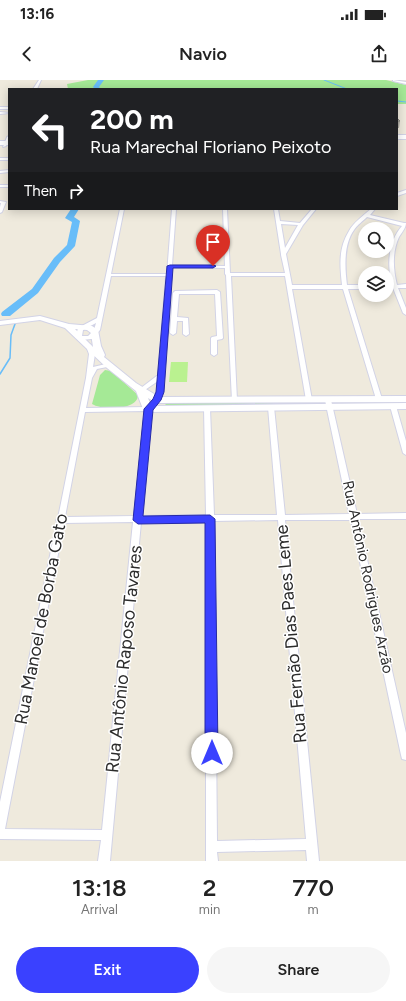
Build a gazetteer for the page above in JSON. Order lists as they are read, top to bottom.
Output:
{
  "streets": {
    "street": [
      "Rua Antônio Rodrigues Arzão",
      "Rua Manoel de Borba Gato",
      "Rua Fernão Dias Paes Leme",
      "Rua Antônio Raposo Tavares"
    ]
  },
  "page": {
    "status": "13:16",
    "header": "Navio",
    "turn": ["200 m", "Rua Marechal Floriano Peixoto"],
    "then": "Then",
    "eta": [
      "13:18",
      "Arrival",
      "2",
      "min",
      "770",
      "m"
    ],
    "buttons": ["Exit", "Share"]
  }
}
